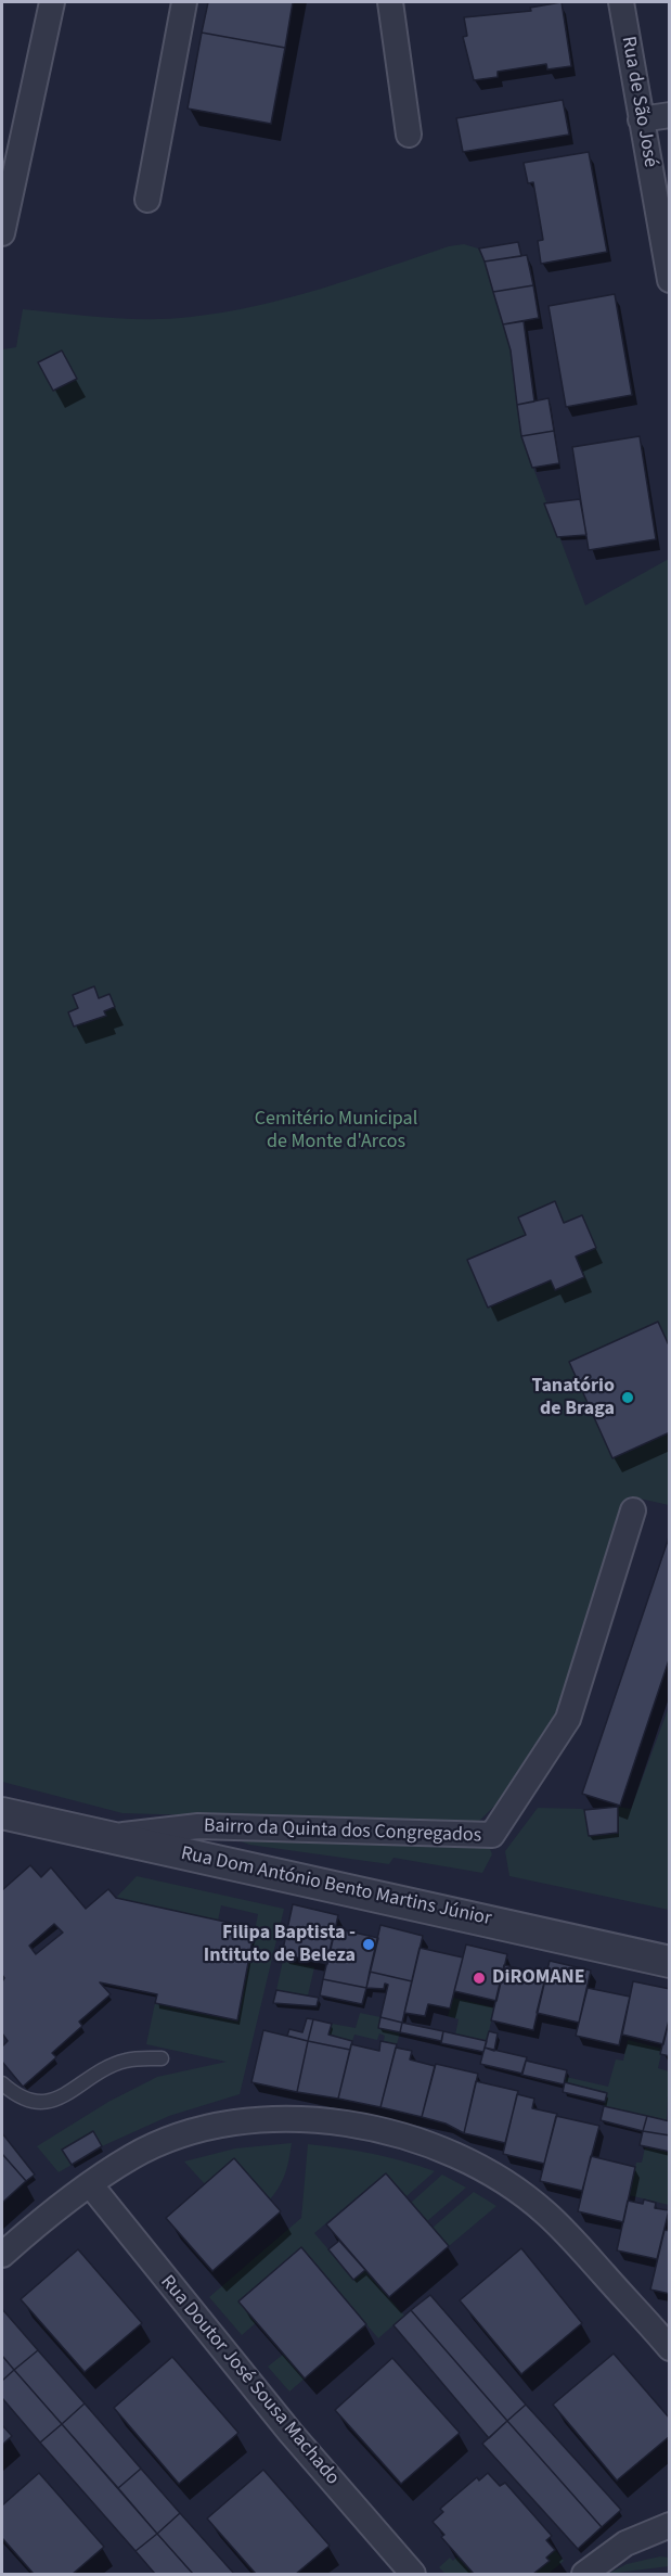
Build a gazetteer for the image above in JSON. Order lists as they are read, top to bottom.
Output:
{
  "streets": {
    "street": [
      "Rua de São José",
      "Bairro da Quinta dos Congregados",
      "Rua Dom António Bento Martins Júnior",
      "Rua Doutor José Sousa Machado"
    ]
  },
  "crossings": [
    ["Bairro da Quinta dos Congregados", "Rua Dom António Bento Martins Júnior"]
  ],
  "parks": ["Cemitério Municipal de Monte d'Arcos"],
  "places": ["Tanatório de Braga", "Filipa Baptista - Intituto de Beleza", "DiROMANE"]
}
